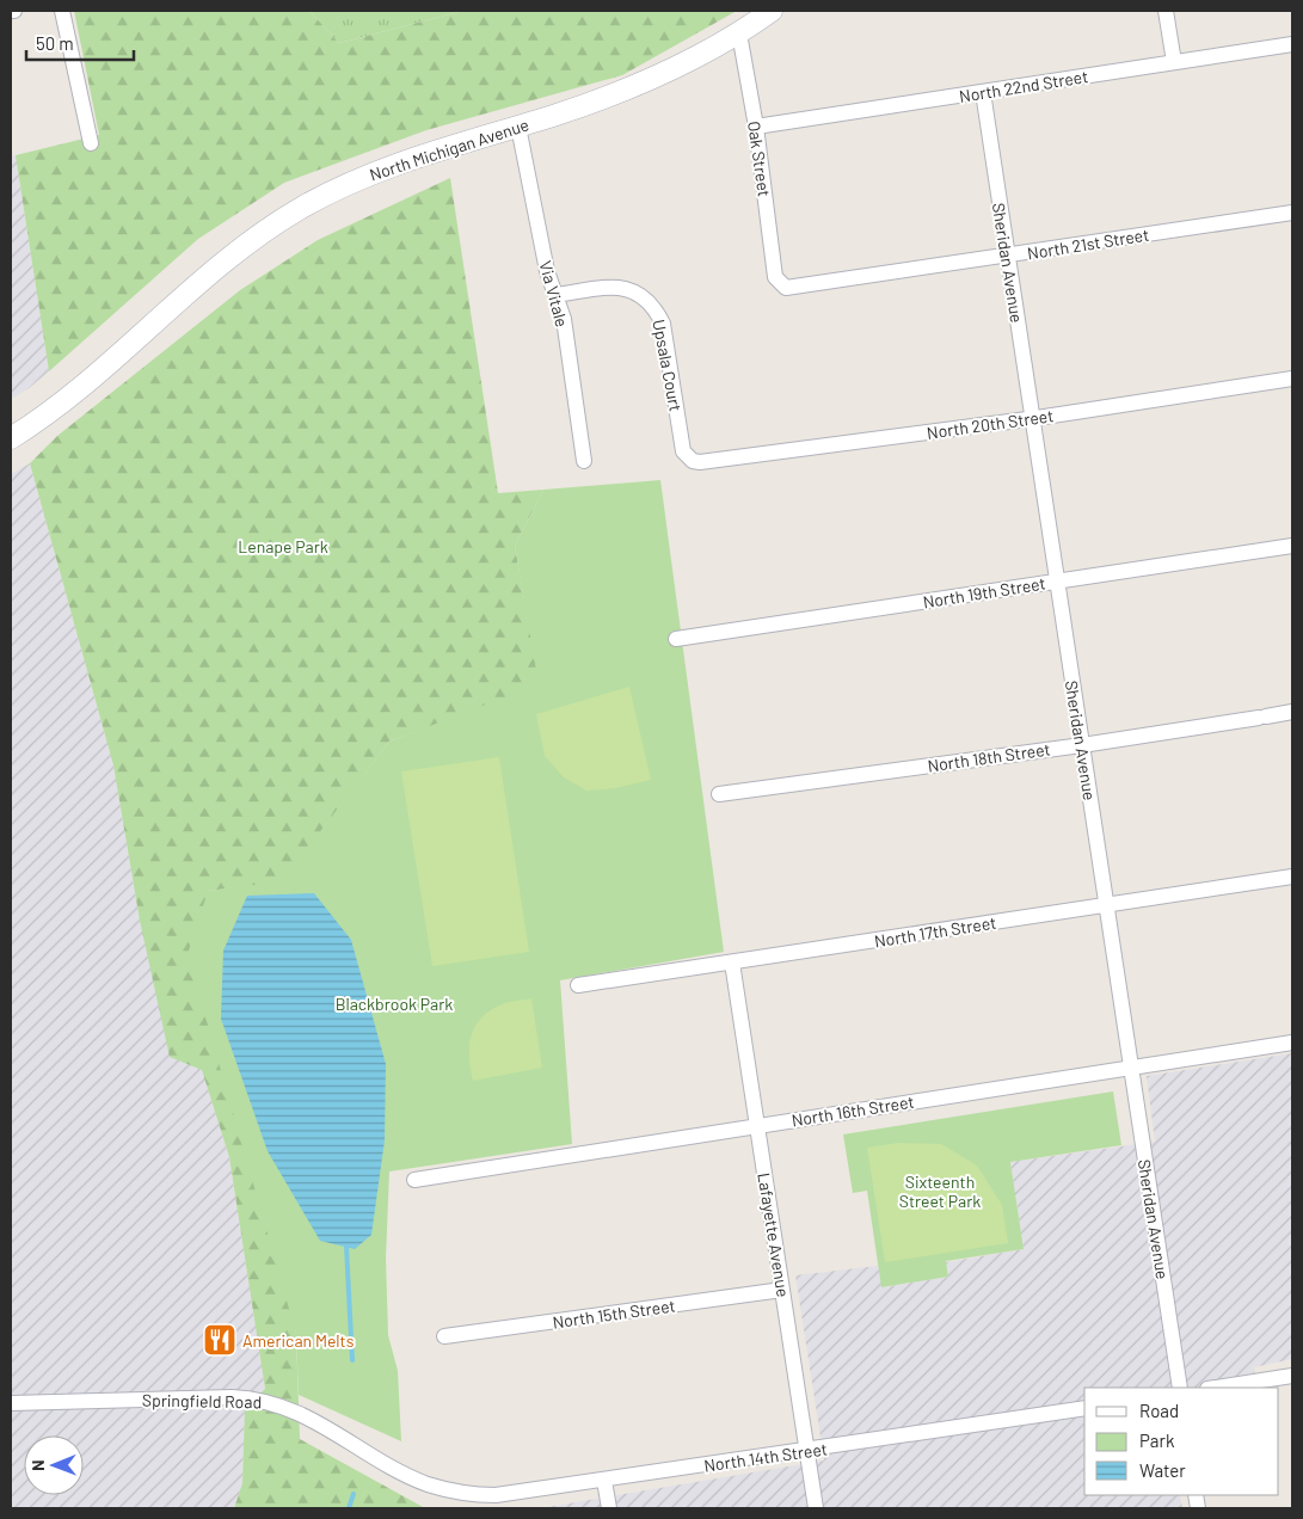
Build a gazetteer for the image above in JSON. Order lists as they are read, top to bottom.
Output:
{
  "streets": {
    "street": [
      "North 22nd Street",
      "North Michigan Avenue",
      "Oak Street",
      "North 21st Street",
      "Sheridan Avenue",
      "Via Vitale",
      "Upsala Court",
      "North 20th Street",
      "North 19th Street",
      "North 18th Street",
      "North 17th Street",
      "North 16th Street",
      "Lafayette Avenue",
      "North 15th Street",
      "Springfield Road",
      "North 14th Street"
    ]
  },
  "crossings": [
    ["North 22nd Street", "Oak Street"],
    ["North 22nd Street", "Sheridan Avenue"],
    ["North Michigan Avenue", "Oak Street"],
    ["North Michigan Avenue", "Via Vitale"],
    ["Oak Street", "North 21st Street"],
    ["North 21st Street", "Sheridan Avenue"],
    ["Sheridan Avenue", "North 20th Street"],
    ["Sheridan Avenue", "North 19th Street"],
    ["Sheridan Avenue", "North 18th Street"],
    ["Sheridan Avenue", "North 17th Street"],
    ["Sheridan Avenue", "North 16th Street"],
    ["Via Vitale", "Upsala Court"],
    ["Upsala Court", "North 20th Street"],
    ["North 17th Street", "Lafayette Avenue"],
    ["North 16th Street", "Lafayette Avenue"],
    ["Lafayette Avenue", "North 15th Street"],
    ["Lafayette Avenue", "North 14th Street"],
    ["Springfield Road", "North 14th Street"]
  ],
  "parks": ["Lenape Park", "Blackbrook Park", "Sixteenth Street Park"],
  "places": {
    "restaurant": ["American Melts"]
  },
  "legend": ["Road", "Park", "Water"],
  "scale_bar": "50 m",
  "north": "left"
}
